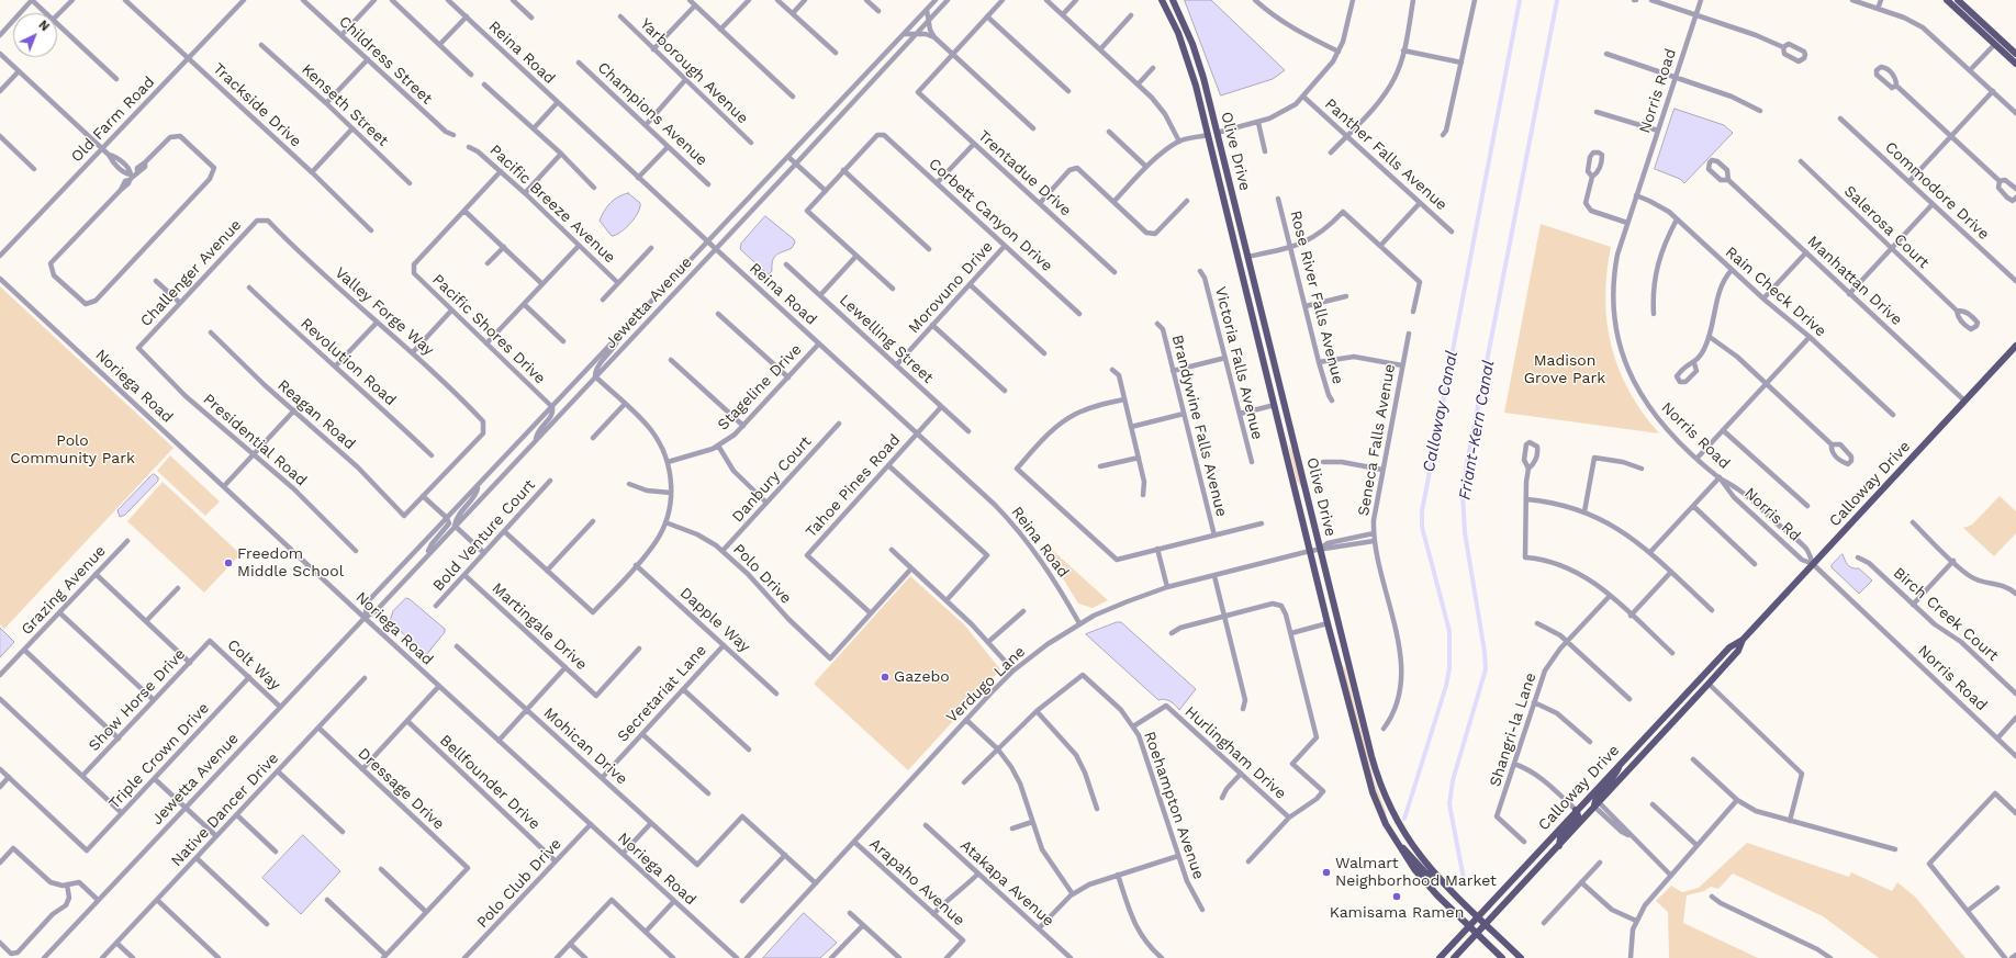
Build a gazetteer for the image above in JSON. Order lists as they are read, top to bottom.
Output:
{
  "streets": {
    "main road": ["Olive Drive", "Calloway Drive"],
    "street": [
      "Reina Road",
      "Childress Street",
      "Yarborough Avenue",
      "Norris Road",
      "Trackside Drive",
      "Kenseth Street",
      "Champions Avenue",
      "Old Farm Road",
      "Panther Falls Avenue",
      "Trentadue Drive",
      "Commodore Drive",
      "Pacific Breeze Avenue",
      "Corbett Canyon Drive",
      "Salerosa Court",
      "Challenger Avenue",
      "Manhattan Drive",
      "Morovuno Drive",
      "Rain Check Drive",
      "Rose River Falls Avenue",
      "Jewetta Avenue",
      "Valley Forge Way",
      "Pacific Shores Drive",
      "Lewelling Street",
      "Revolution Road",
      "Victoria Falls Avenue",
      "Noriega Road",
      "Stageline Drive",
      "Reagan Road",
      "Brandywine Falls Avenue",
      "Presidential Road",
      "Seneca Falls Avenue",
      "Danbury Court",
      "Tahoe Pines Road",
      "Norris Rd",
      "Bold Venture Court",
      "Polo Drive",
      "Grazing Avenue",
      "Birch Creek Court",
      "Dapple Way",
      "Martingale Drive",
      "Colt Way",
      "Verdugo Lane",
      "Secretariat Lane",
      "Show Horse Drive",
      "Shangri-la Lane",
      "Mohican Drive",
      "Hurlingham Drive",
      "Triple Crown Drive",
      "Bellfounder Drive",
      "Dressage Drive",
      "Roehampton Avenue",
      "Native Dancer Drive",
      "Arapaho Avenue",
      "Polo Club Drive",
      "Atakapa Avenue"
    ]
  },
  "crossings": [
    ["Reina Road", "Jewetta Avenue"],
    ["Reina Road", "Stageline Drive"],
    ["Reina Road", "Tahoe Pines Road"],
    ["Reina Road", "Verdugo Lane"],
    ["Norris Road", "Rain Check Drive"],
    ["Norris Road", "Calloway Drive"],
    ["Norris Road", "Norris Rd"],
    ["Trackside Drive", "Old Farm Road"],
    ["Olive Drive", "Calloway Drive"],
    ["Olive Drive", "Verdugo Lane"],
    ["Corbett Canyon Drive", "Morovuno Drive"],
    ["Challenger Avenue", "Valley Forge Way"],
    ["Challenger Avenue", "Presidential Road"],
    ["Manhattan Drive", "Calloway Drive"],
    ["Morovuno Drive", "Lewelling Street"],
    ["Jewetta Avenue", "Pacific Shores Drive"],
    ["Jewetta Avenue", "Noriega Road"],
    ["Jewetta Avenue", "Colt Way"],
    ["Valley Forge Way", "Reagan Road"],
    ["Lewelling Street", "Tahoe Pines Road"],
    ["Noriega Road", "Polo Club Drive"],
    ["Danbury Court", "Polo Drive"],
    ["Calloway Drive", "Norris Rd"],
    ["Tahoe Pines Road", "Polo Drive"],
    ["Bold Venture Court", "Martingale Drive"],
    ["Dapple Way", "Secretariat Lane"],
    ["Colt Way", "Show Horse Drive"],
    ["Colt Way", "Triple Crown Drive"],
    ["Verdugo Lane", "Arapaho Avenue"],
    ["Secretariat Lane", "Mohican Drive"],
    ["Hurlingham Drive", "Roehampton Avenue"],
    ["Bellfounder Drive", "Polo Club Drive"],
    ["Dressage Drive", "Native Dancer Drive"]
  ],
  "water": ["Calloway Canal", "Friant-Kern Canal"],
  "parks": ["Madison Grove Park", "Polo Community Park"],
  "places": [
    "Freedom Middle School",
    "Gazebo",
    "Walmart Neighborhood Market",
    "Kamisama Ramen"
  ],
  "north": "top right"
}
